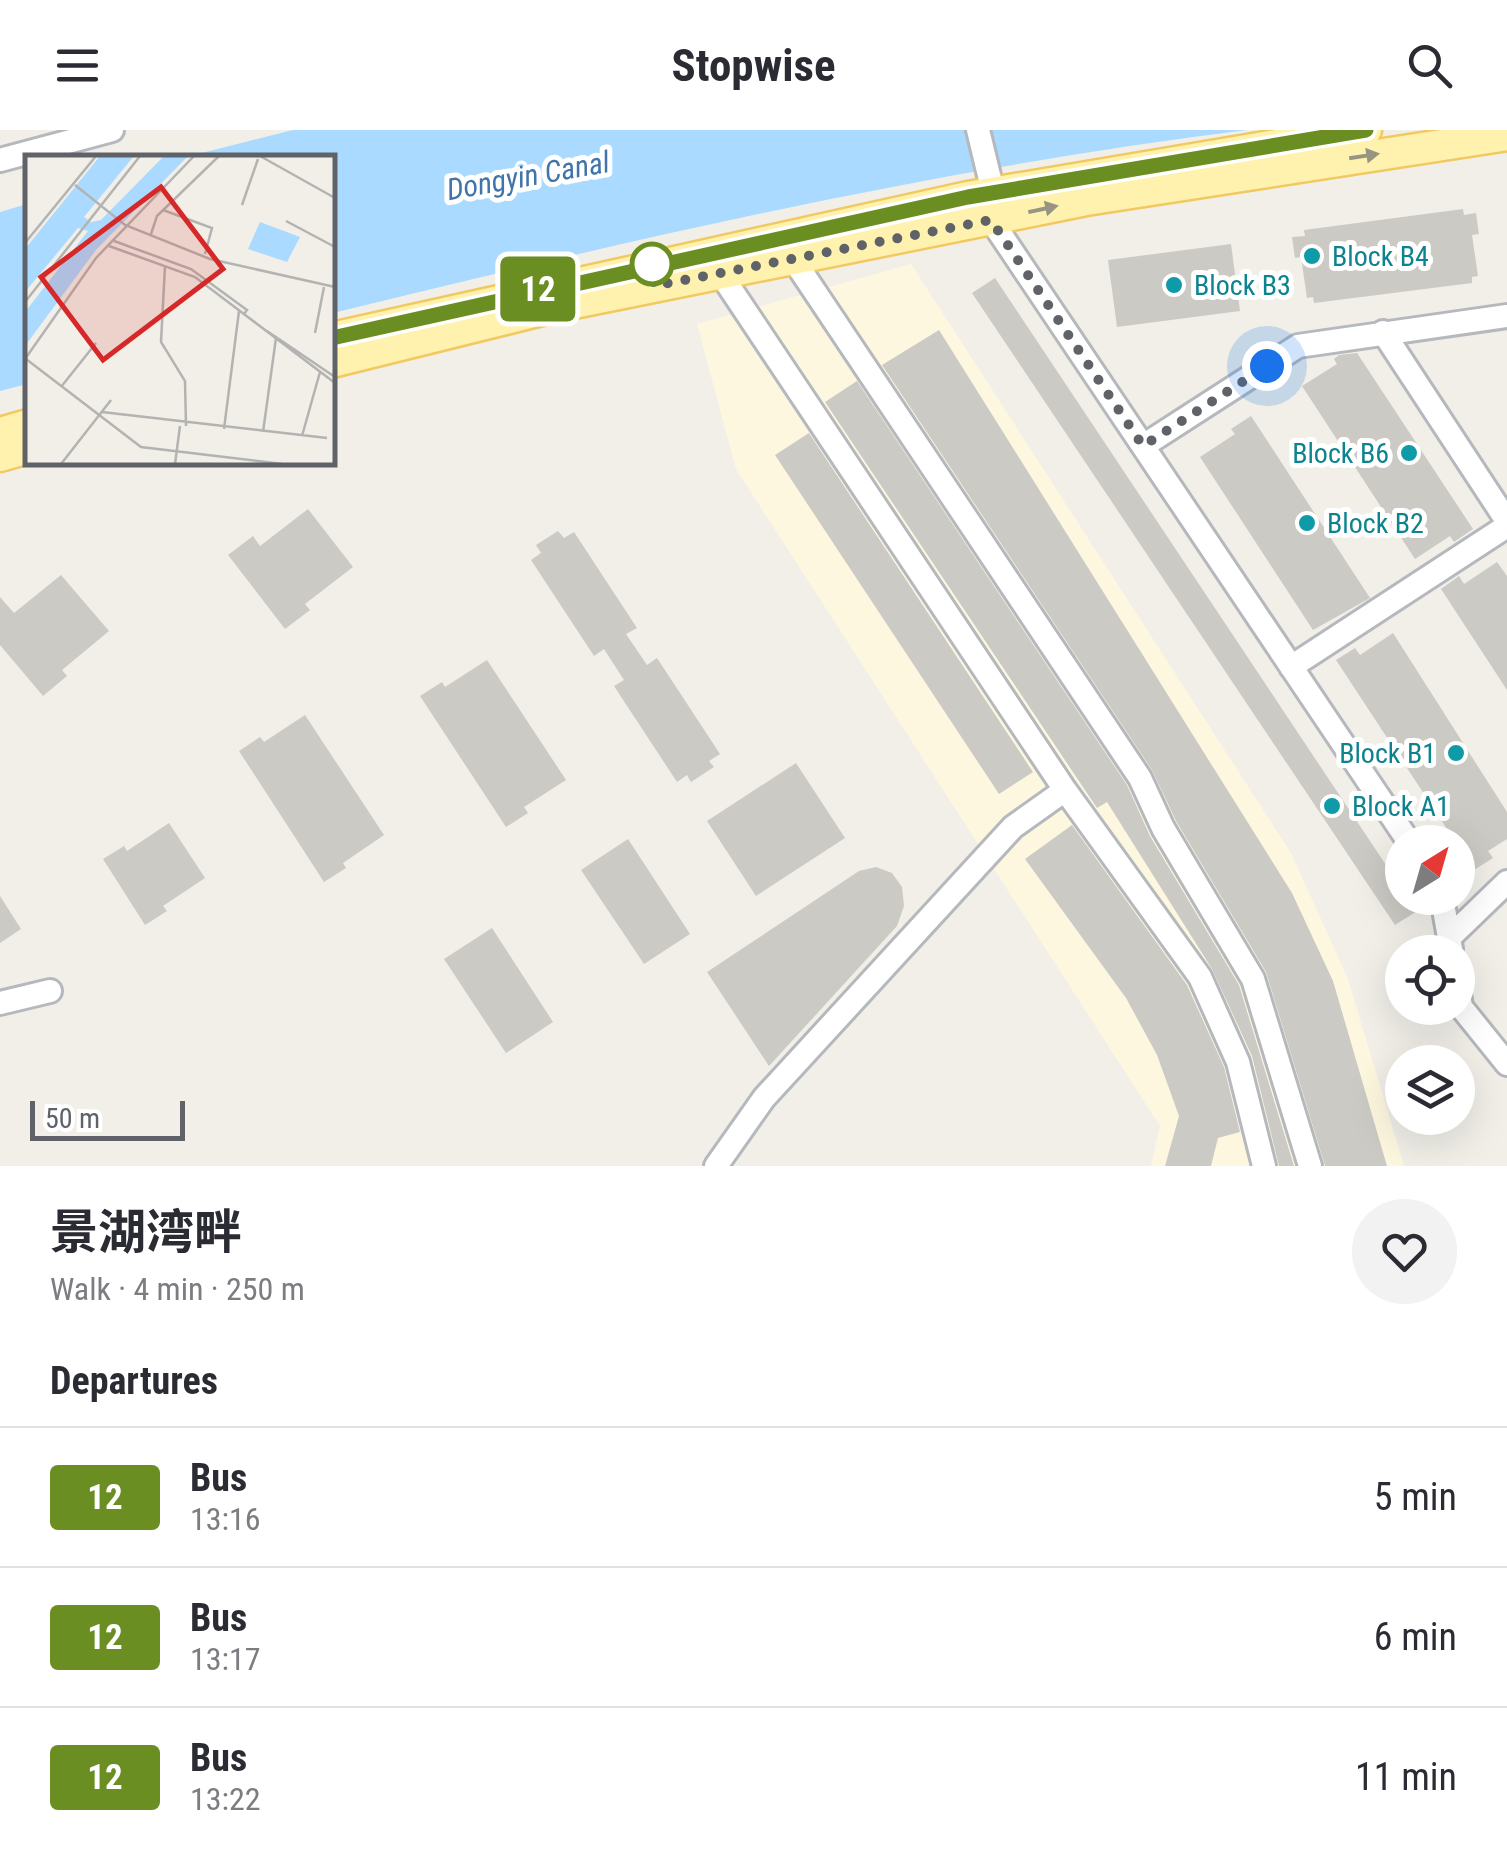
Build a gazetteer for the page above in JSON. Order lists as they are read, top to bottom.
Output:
{
  "water": ["Dongyin Canal"],
  "places": [
    "Block B4",
    "Block B3",
    "Block B6",
    "Block B2",
    "Block B1",
    "Block A1"
  ],
  "lines": ["bus line 12"],
  "scale_bar": "50 m",
  "north": "top right",
  "page": {
    "header": "Stopwise",
    "on_map": "12",
    "scale": "50 m",
    "heading": [
      ["景湖湾畔", "Walk · 4 min · 250 m"],
      "Departures"
    ],
    "list": [
      {
        "mark": "12",
        "name": "Bus",
        "note": "13:16",
        "value": "5 min"
      },
      {
        "mark": "12",
        "name": "Bus",
        "note": "13:17",
        "value": "6 min"
      },
      {
        "mark": "12",
        "name": "Bus",
        "note": "13:22",
        "value": "11 min"
      }
    ]
  }
}
